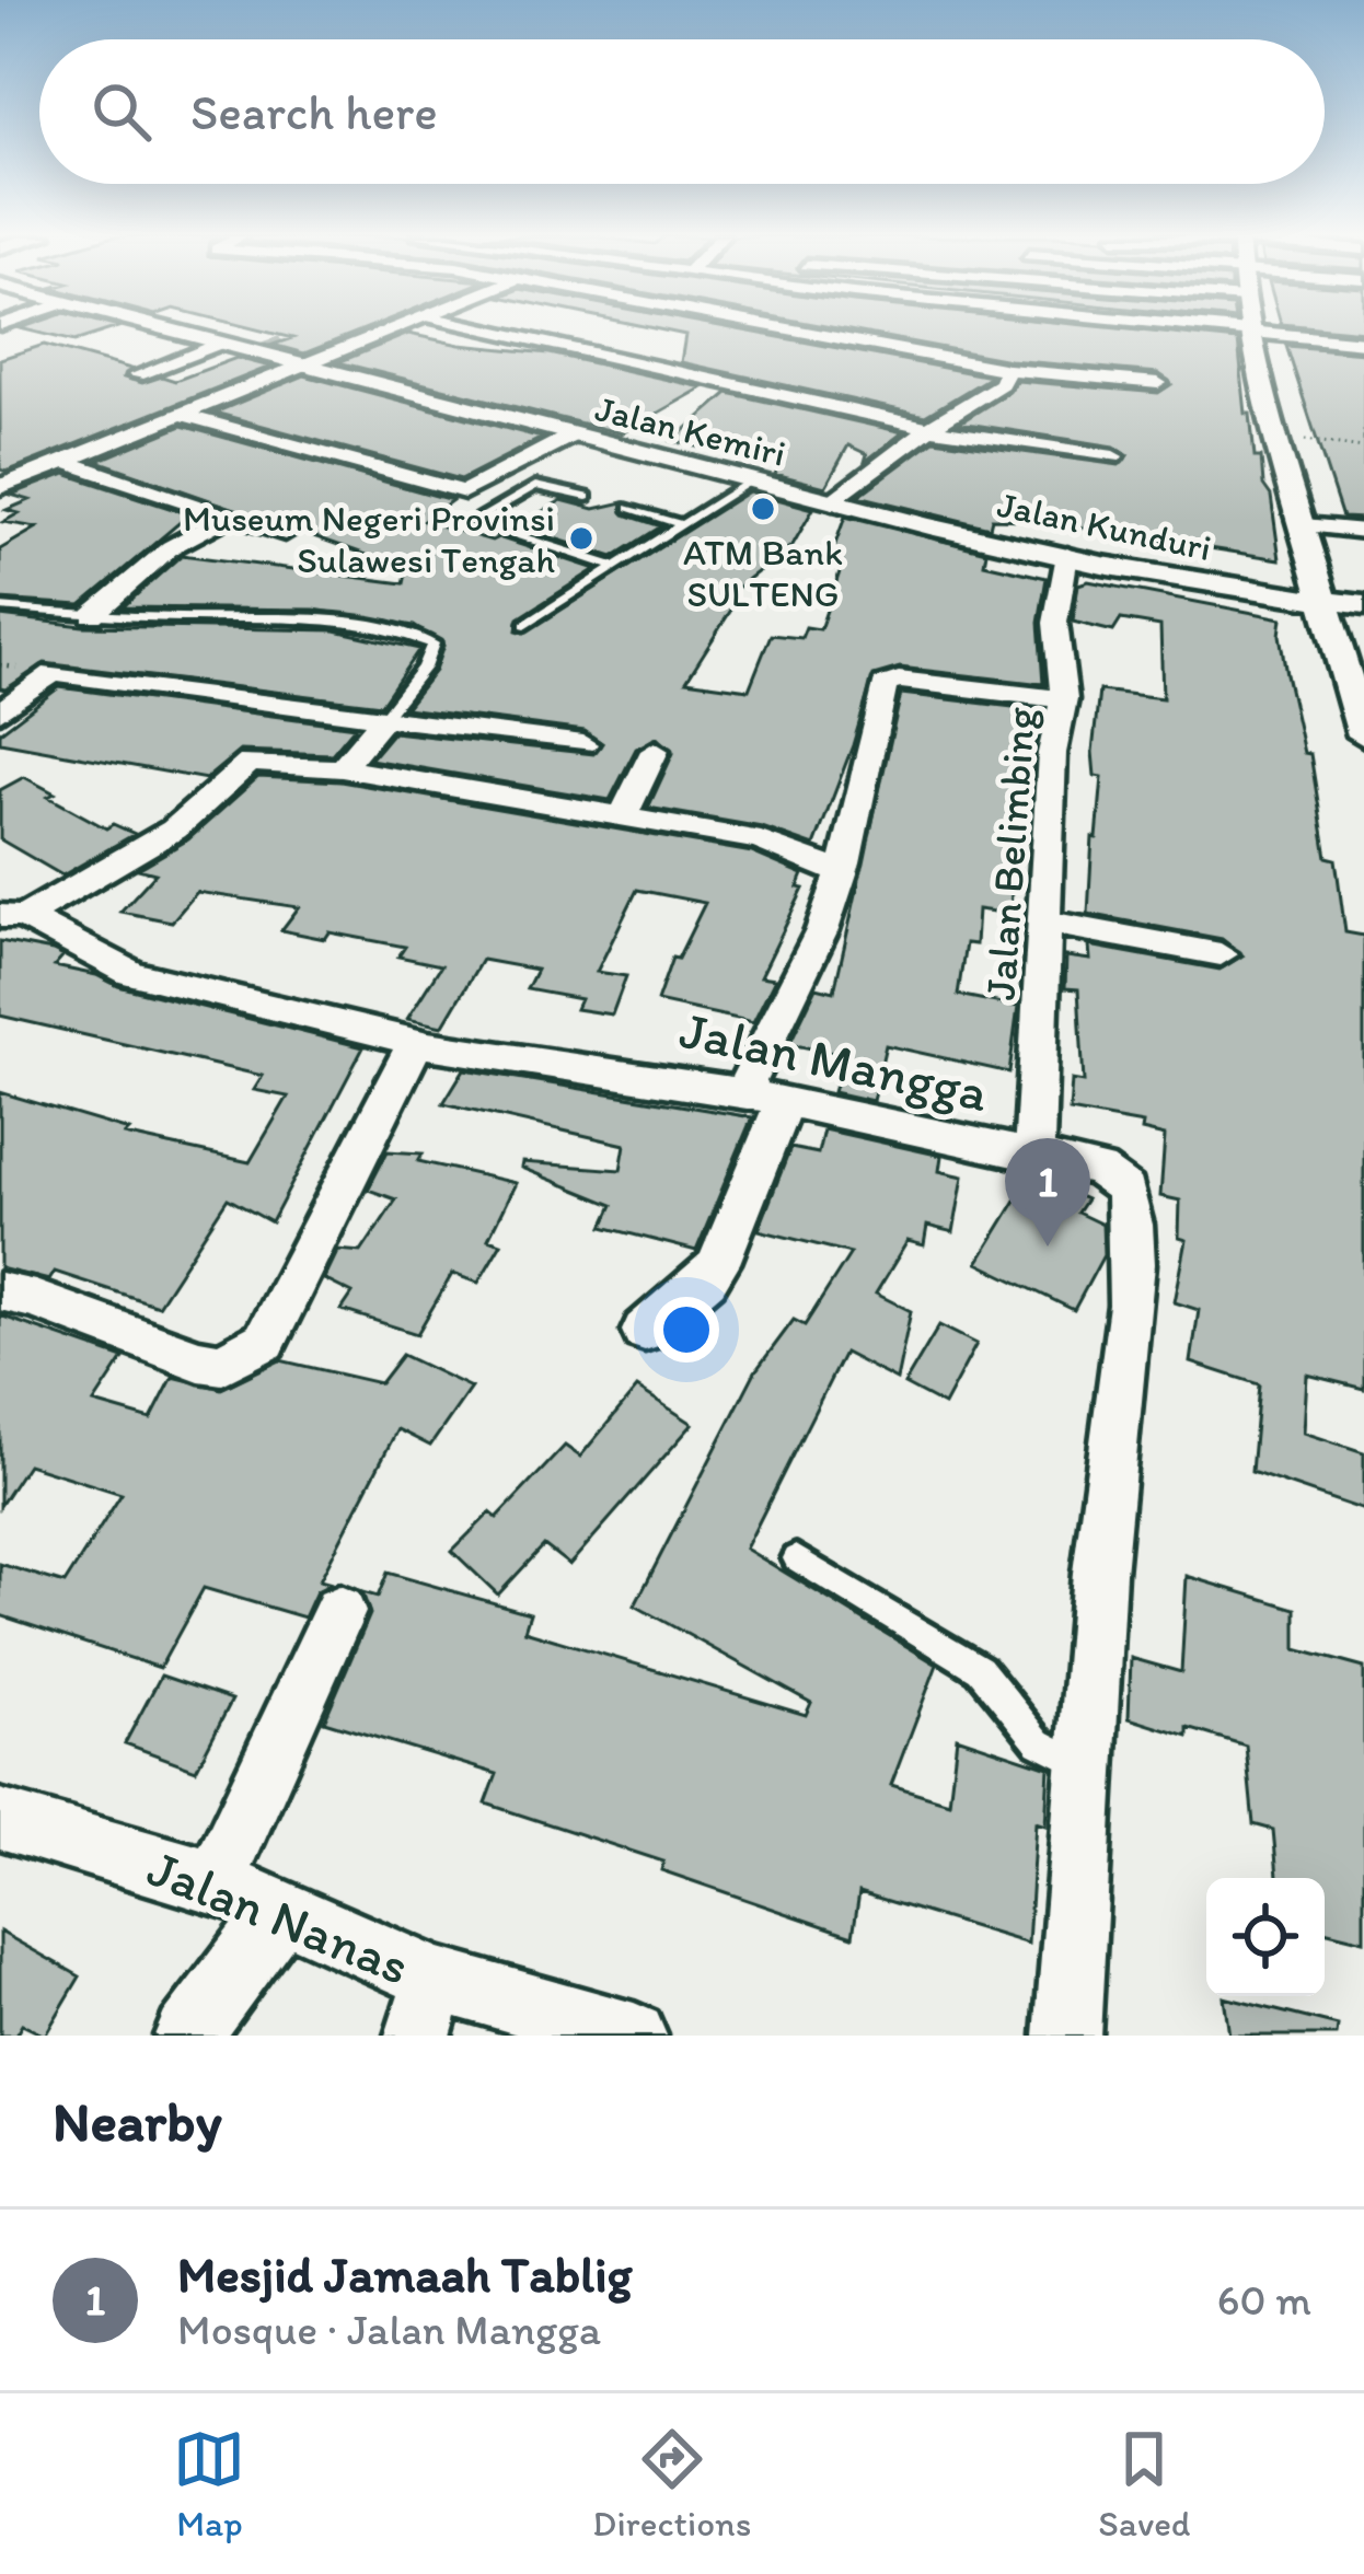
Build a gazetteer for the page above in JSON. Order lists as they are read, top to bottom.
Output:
{
  "streets": {
    "street": [
      "Jalan Kemiri",
      "Jalan Kunduri",
      "Jalan Belimbing",
      "Jalan Mangga",
      "Jalan Nanas"
    ]
  },
  "crossings": [
    ["Jalan Kemiri", "Jalan Kunduri"],
    ["Jalan Kunduri", "Jalan Belimbing"],
    ["Jalan Belimbing", "Jalan Mangga"]
  ],
  "places": ["ATM Bank SULTENG", "Museum Negeri Provinsi Sulawesi Tengah"],
  "page": {
    "search": "Search here",
    "pins": "1",
    "heading": "Nearby",
    "list": [
      {
        "mark": "1",
        "name": "Mesjid Jamaah Tablig",
        "note": "Mosque · Jalan Mangga",
        "value": "60 m"
      }
    ],
    "nav": ["Map", "Directions", "Saved"]
  }
}
